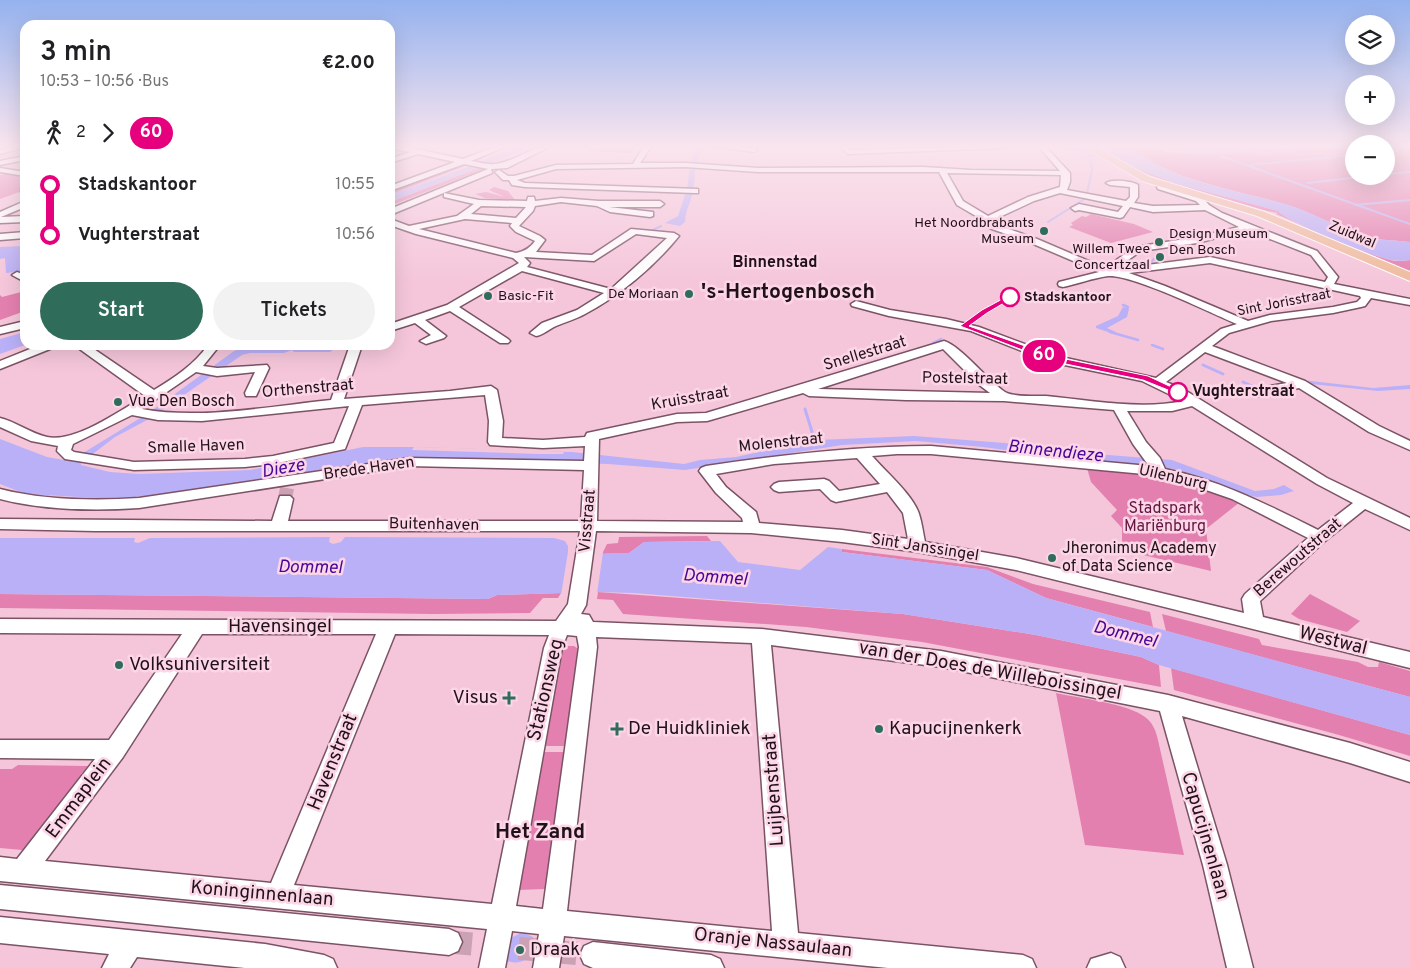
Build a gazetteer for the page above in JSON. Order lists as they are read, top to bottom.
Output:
{
  "streets": {
    "main road": ["Zuidwal"],
    "street": [
      "Sint Jorisstraat",
      "Snellestraat",
      "Postelstraat",
      "Orthenstraat",
      "Kruisstraat",
      "Molenstraat",
      "Smalle Haven",
      "Brede Haven",
      "Uilenburg",
      "Visstraat",
      "Buitenhaven",
      "Sint Janssingel",
      "Berewoutstraat",
      "Havensingel",
      "Westwal",
      "van der Does de Willeboissingel",
      "Stationsweg",
      "Havenstraat",
      "Luijbenstraat",
      "Emmaplein",
      "Capucijnenlaan",
      "Koninginnenlaan",
      "Oranje Nassaulaan"
    ]
  },
  "crossings": [
    ["Snellestraat", "Postelstraat"],
    ["Snellestraat", "Kruisstraat"],
    ["Postelstraat", "Kruisstraat"],
    ["Orthenstraat", "Kruisstraat"],
    ["Orthenstraat", "Smalle Haven"],
    ["Orthenstraat", "Visstraat"],
    ["Kruisstraat", "Visstraat"],
    ["Molenstraat", "Uilenburg"],
    ["Molenstraat", "Sint Janssingel"],
    ["Brede Haven", "Visstraat"],
    ["Uilenburg", "Berewoutstraat"],
    ["Visstraat", "Buitenhaven"],
    ["Visstraat", "Sint Janssingel"],
    ["Visstraat", "Stationsweg"],
    ["Buitenhaven", "Sint Janssingel"],
    ["Sint Janssingel", "Berewoutstraat"],
    ["Sint Janssingel", "Westwal"],
    ["Berewoutstraat", "Westwal"],
    ["Havensingel", "van der Does de Willeboissingel"],
    ["Havensingel", "Stationsweg"],
    ["Havensingel", "Havenstraat"],
    ["van der Does de Willeboissingel", "Stationsweg"],
    ["van der Does de Willeboissingel", "Luijbenstraat"],
    ["van der Does de Willeboissingel", "Capucijnenlaan"],
    ["Stationsweg", "Koninginnenlaan"],
    ["Stationsweg", "Oranje Nassaulaan"],
    ["Havenstraat", "Koninginnenlaan"],
    ["Luijbenstraat", "Oranje Nassaulaan"],
    ["Emmaplein", "Koninginnenlaan"],
    ["Koninginnenlaan", "Oranje Nassaulaan"]
  ],
  "districts": ["Binnenstad", "'s-Hertogenbosch", "Het Zand"],
  "water": ["Binnendieze", "Dieze", "Dommel"],
  "parks": ["Stadspark Mariënburg"],
  "places": {
    "other": [
      "Het Noordbrabants Museum",
      "Design Museum Den Bosch",
      "Willem Twee Concertzaal",
      "De Moriaan",
      "Basic-Fit",
      "Stadskantoor",
      "Vughterstraat",
      "Vue Den Bosch",
      "Jheronimus Academy of Data Science",
      "Volksuniversiteit",
      "Kapucijnenkerk",
      "Draak"
    ],
    "health": ["Visus", "De Huidkliniek"]
  },
  "lines": ["bus line 60"],
  "page": {
    "on_map": "60",
    "map_buttons": ["+", "−"],
    "heading": ["3 min", "10:53 – 10:56 · Bus", "€2.00"],
    "legs": ["2", "60"],
    "list": [
      {
        "name": "Stadskantoor",
        "value": "10:55"
      },
      {
        "name": "Vughterstraat",
        "value": "10:56"
      }
    ],
    "buttons": ["Start", "Tickets"]
  }
}
